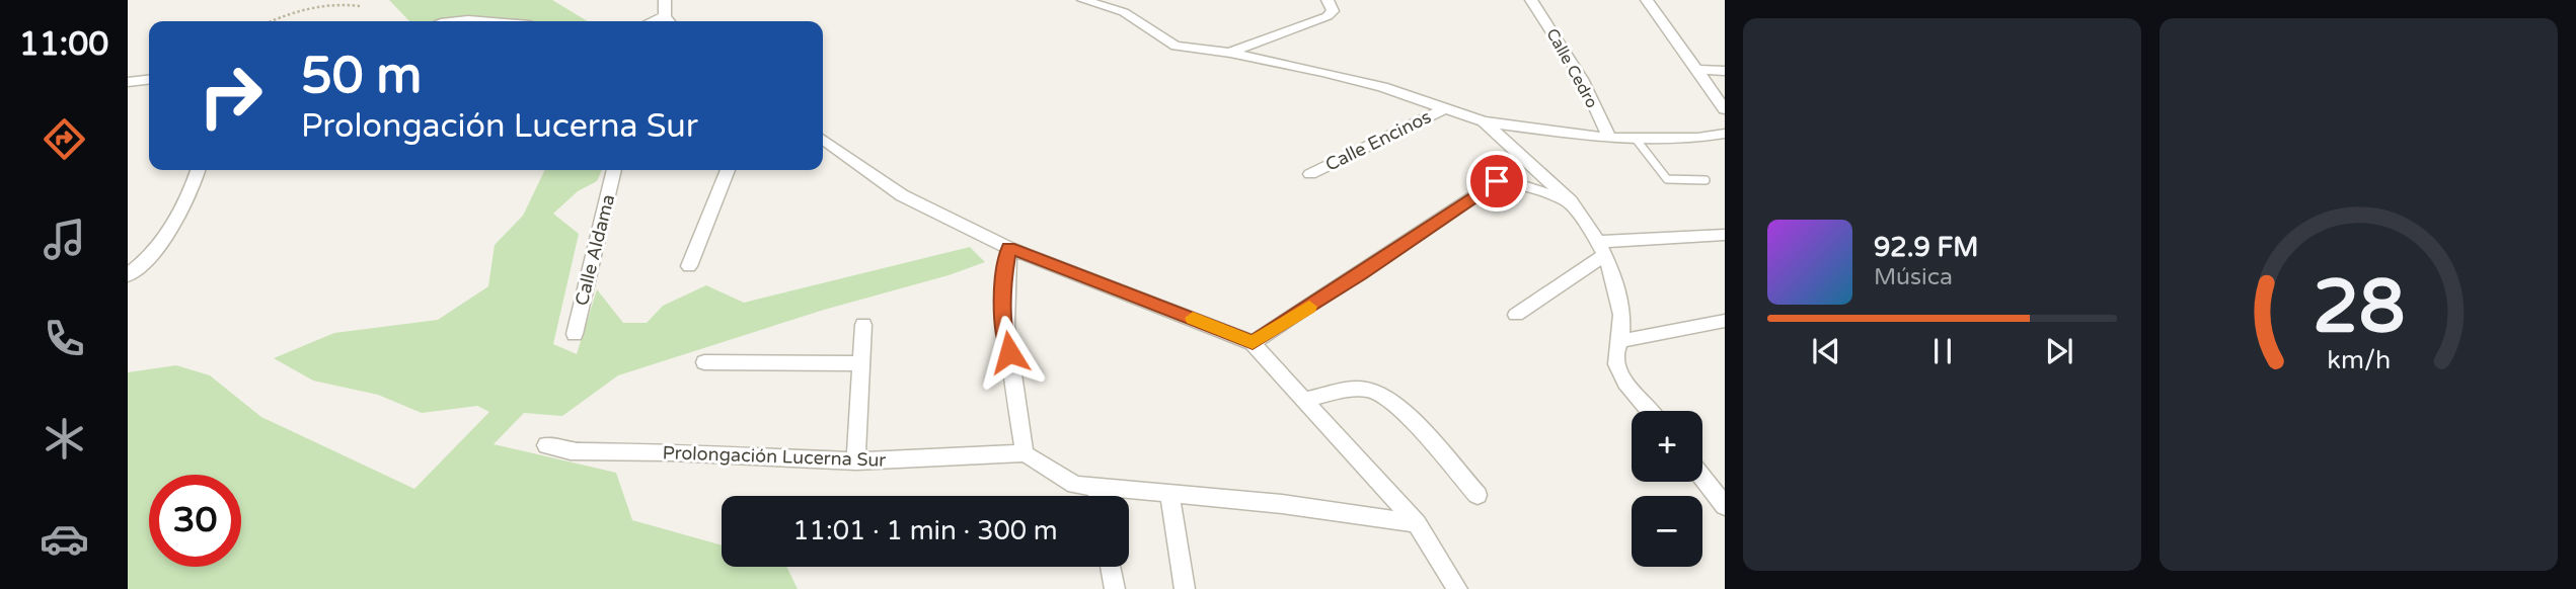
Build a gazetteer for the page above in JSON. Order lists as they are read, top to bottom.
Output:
{
  "streets": {
    "street": [
      "Calle Cedro",
      "Calle Encinos",
      "Calle Aldama",
      "Prolongación Lucerna Sur"
    ]
  },
  "page": {
    "tabs": "11:00",
    "turn": ["50 m", "Prolongación Lucerna Sur"],
    "song": ["92.9 FM", "Música"],
    "map_buttons": ["+", "−"],
    "limit": "30",
    "trip": "11:01 · 1 min · 300 m",
    "gauge": ["28", "km/h"]
  }
}
